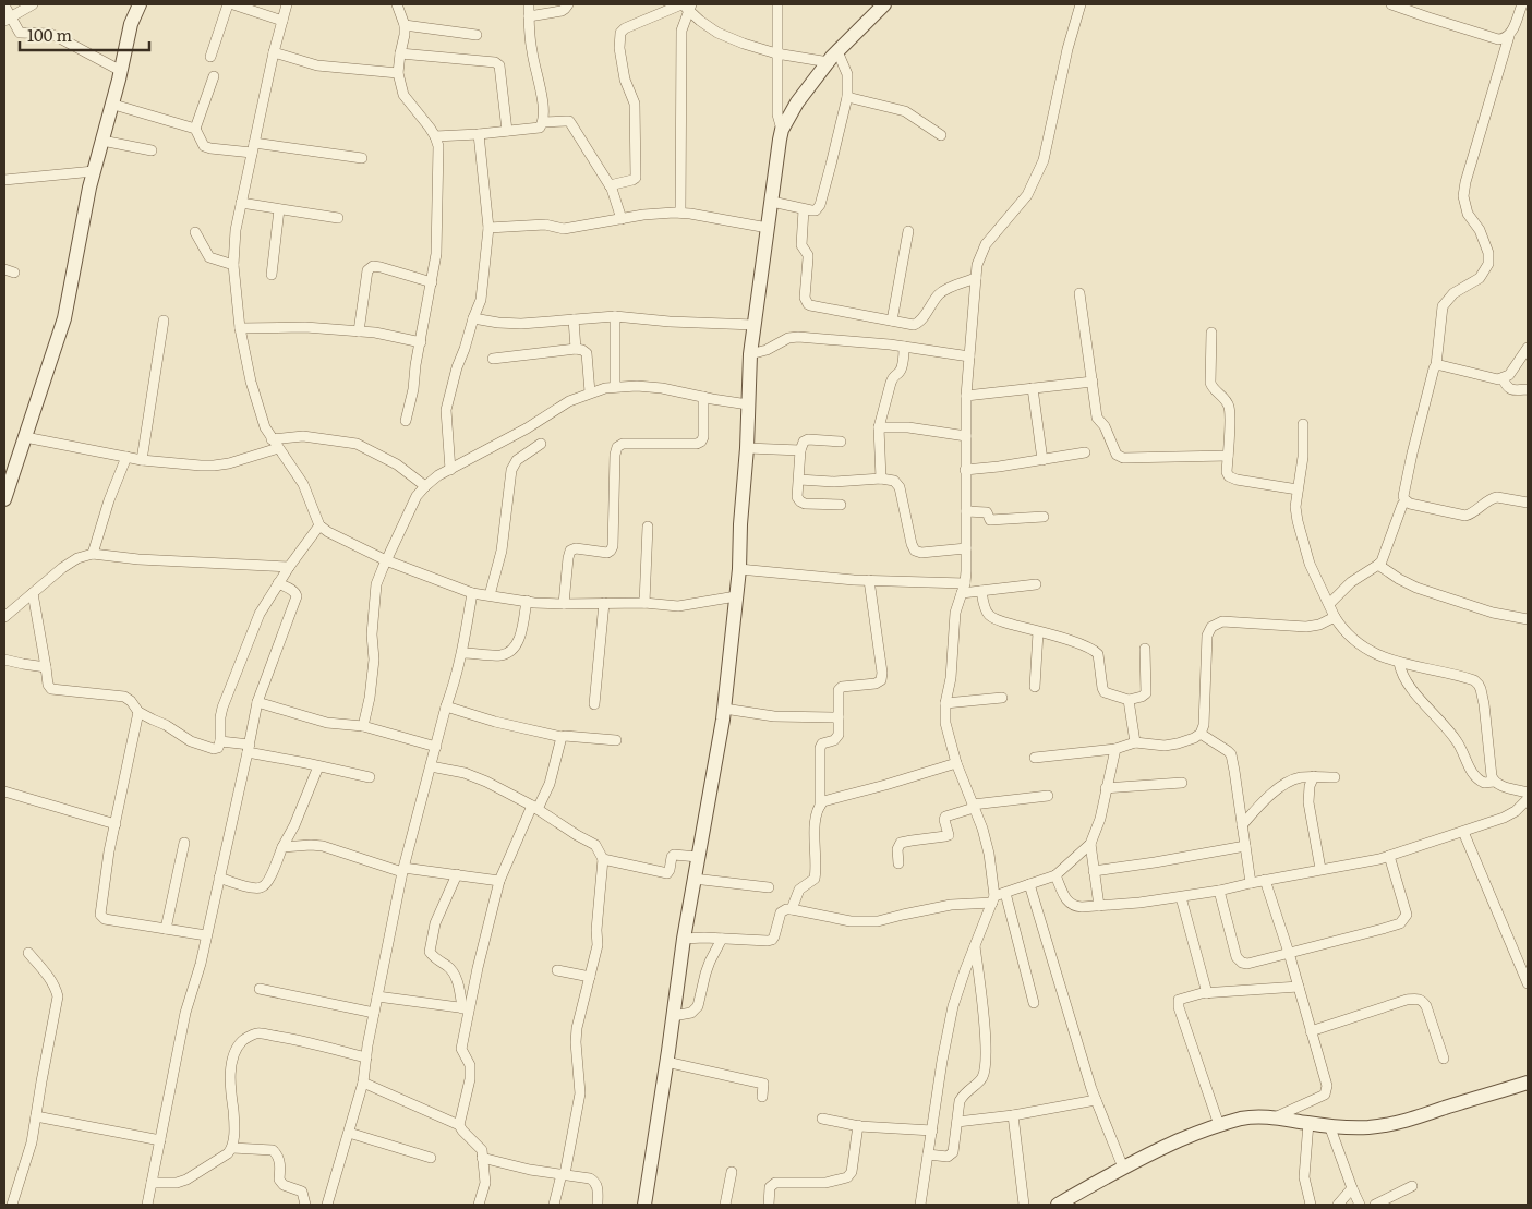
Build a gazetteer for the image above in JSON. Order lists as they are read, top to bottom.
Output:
{
  "scale_bar": "100 m"
}
